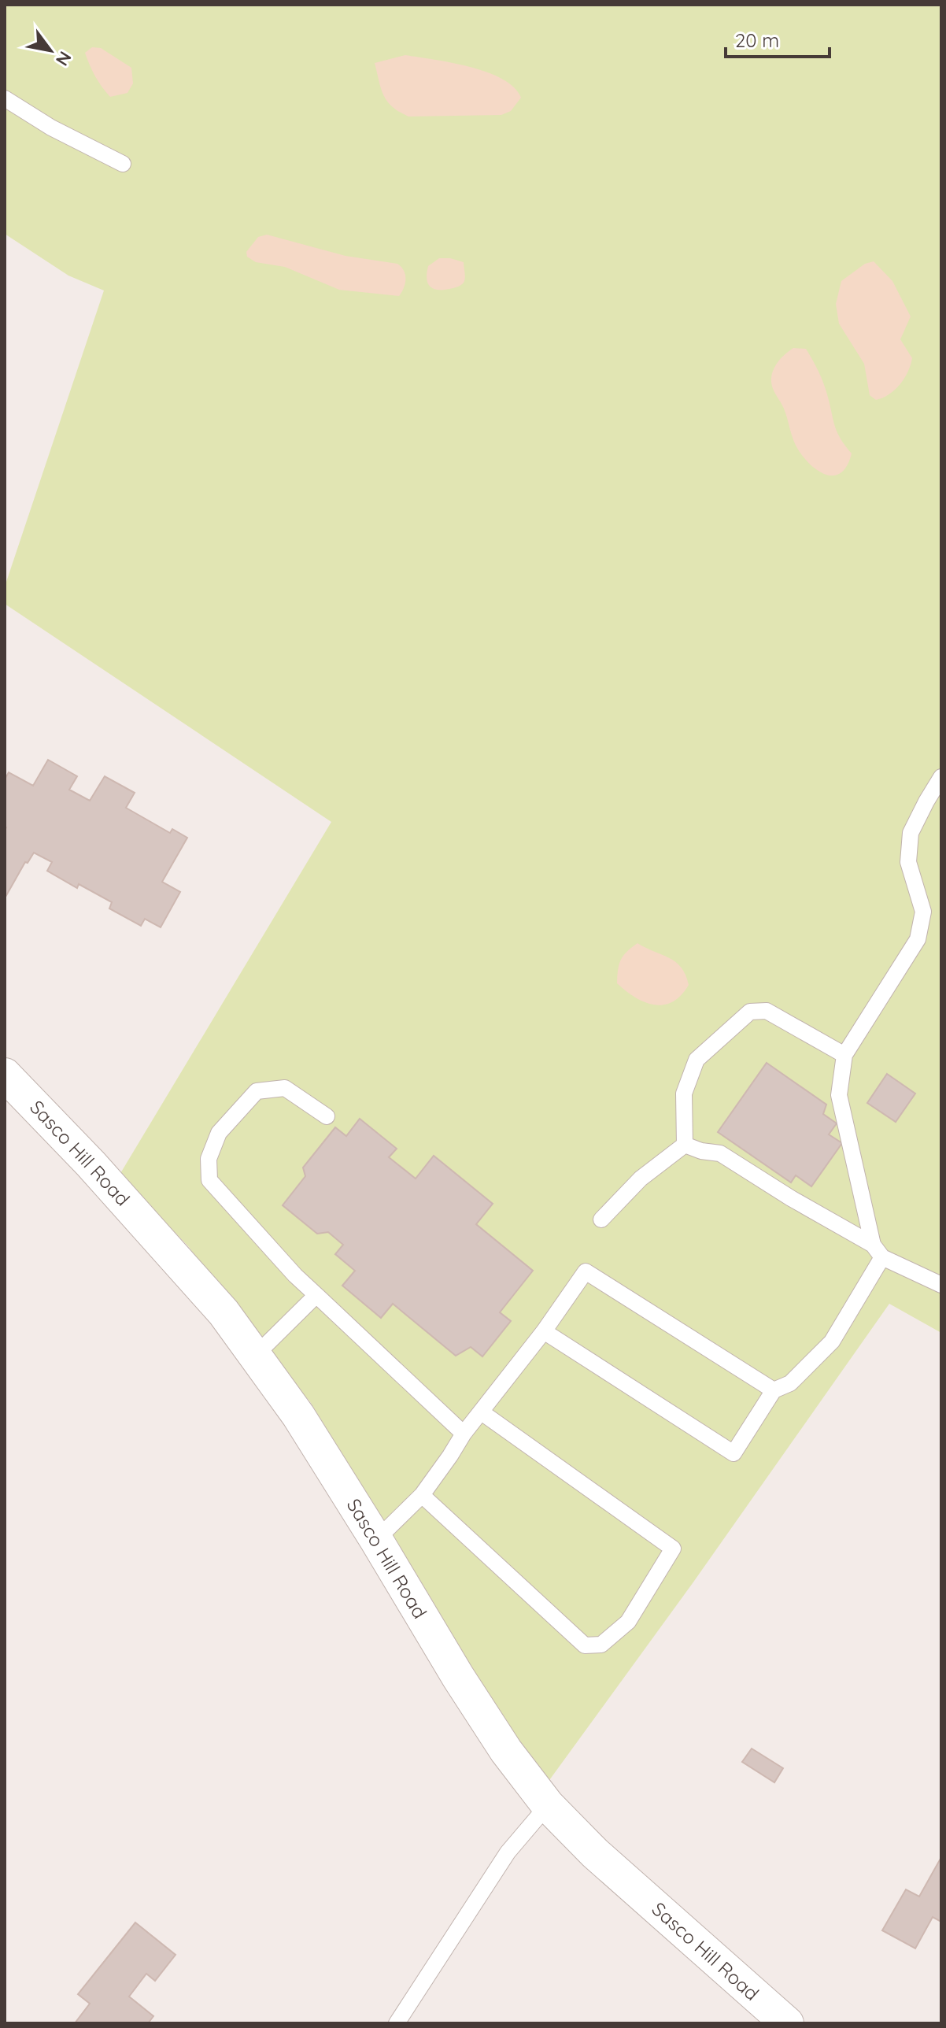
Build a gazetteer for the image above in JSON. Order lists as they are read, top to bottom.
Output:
{
  "streets": {
    "street": ["Sasco Hill Road"]
  },
  "scale_bar": "20 m",
  "north": "bottom right"
}
